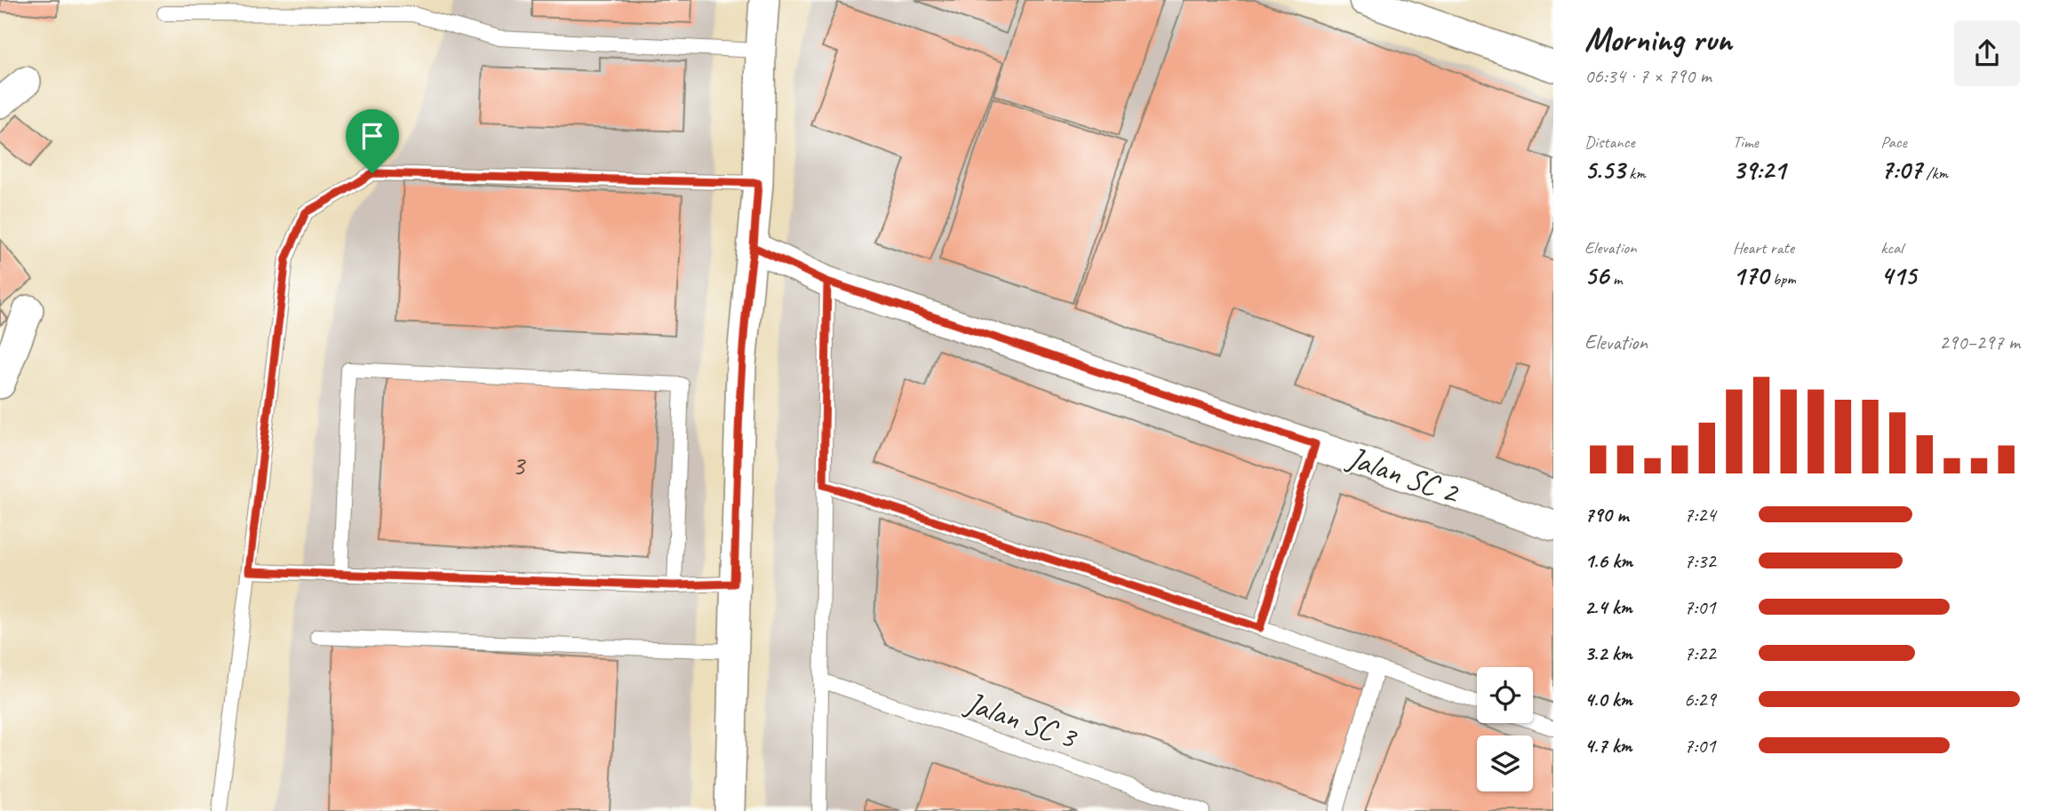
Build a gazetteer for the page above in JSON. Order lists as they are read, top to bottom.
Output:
{
  "streets": {
    "street": ["Jalan SC 2"],
    "lane": ["Jalan SC 3"]
  },
  "house_numbers": ["3"],
  "page": {
    "heading": ["Morning run", "06:34 · 7 × 790 m"],
    "stats": [
      ["Distance", "5.53 km"],
      ["Time", "39:21"],
      ["Pace", "7:07 /km"],
      ["Elevation", "56 m"],
      ["Heart rate", "170 bpm"],
      ["kcal", "415"]
    ],
    "chart": ["Elevation", "290–297 m"],
    "list": [
      {
        "name": "790 m",
        "note": "7:24"
      },
      {
        "name": "1.6 km",
        "note": "7:32"
      },
      {
        "name": "2.4 km",
        "note": "7:01"
      },
      {
        "name": "3.2 km",
        "note": "7:22"
      },
      {
        "name": "4.0 km",
        "note": "6:29"
      },
      {
        "name": "4.7 km",
        "note": "7:01"
      }
    ]
  }
}
